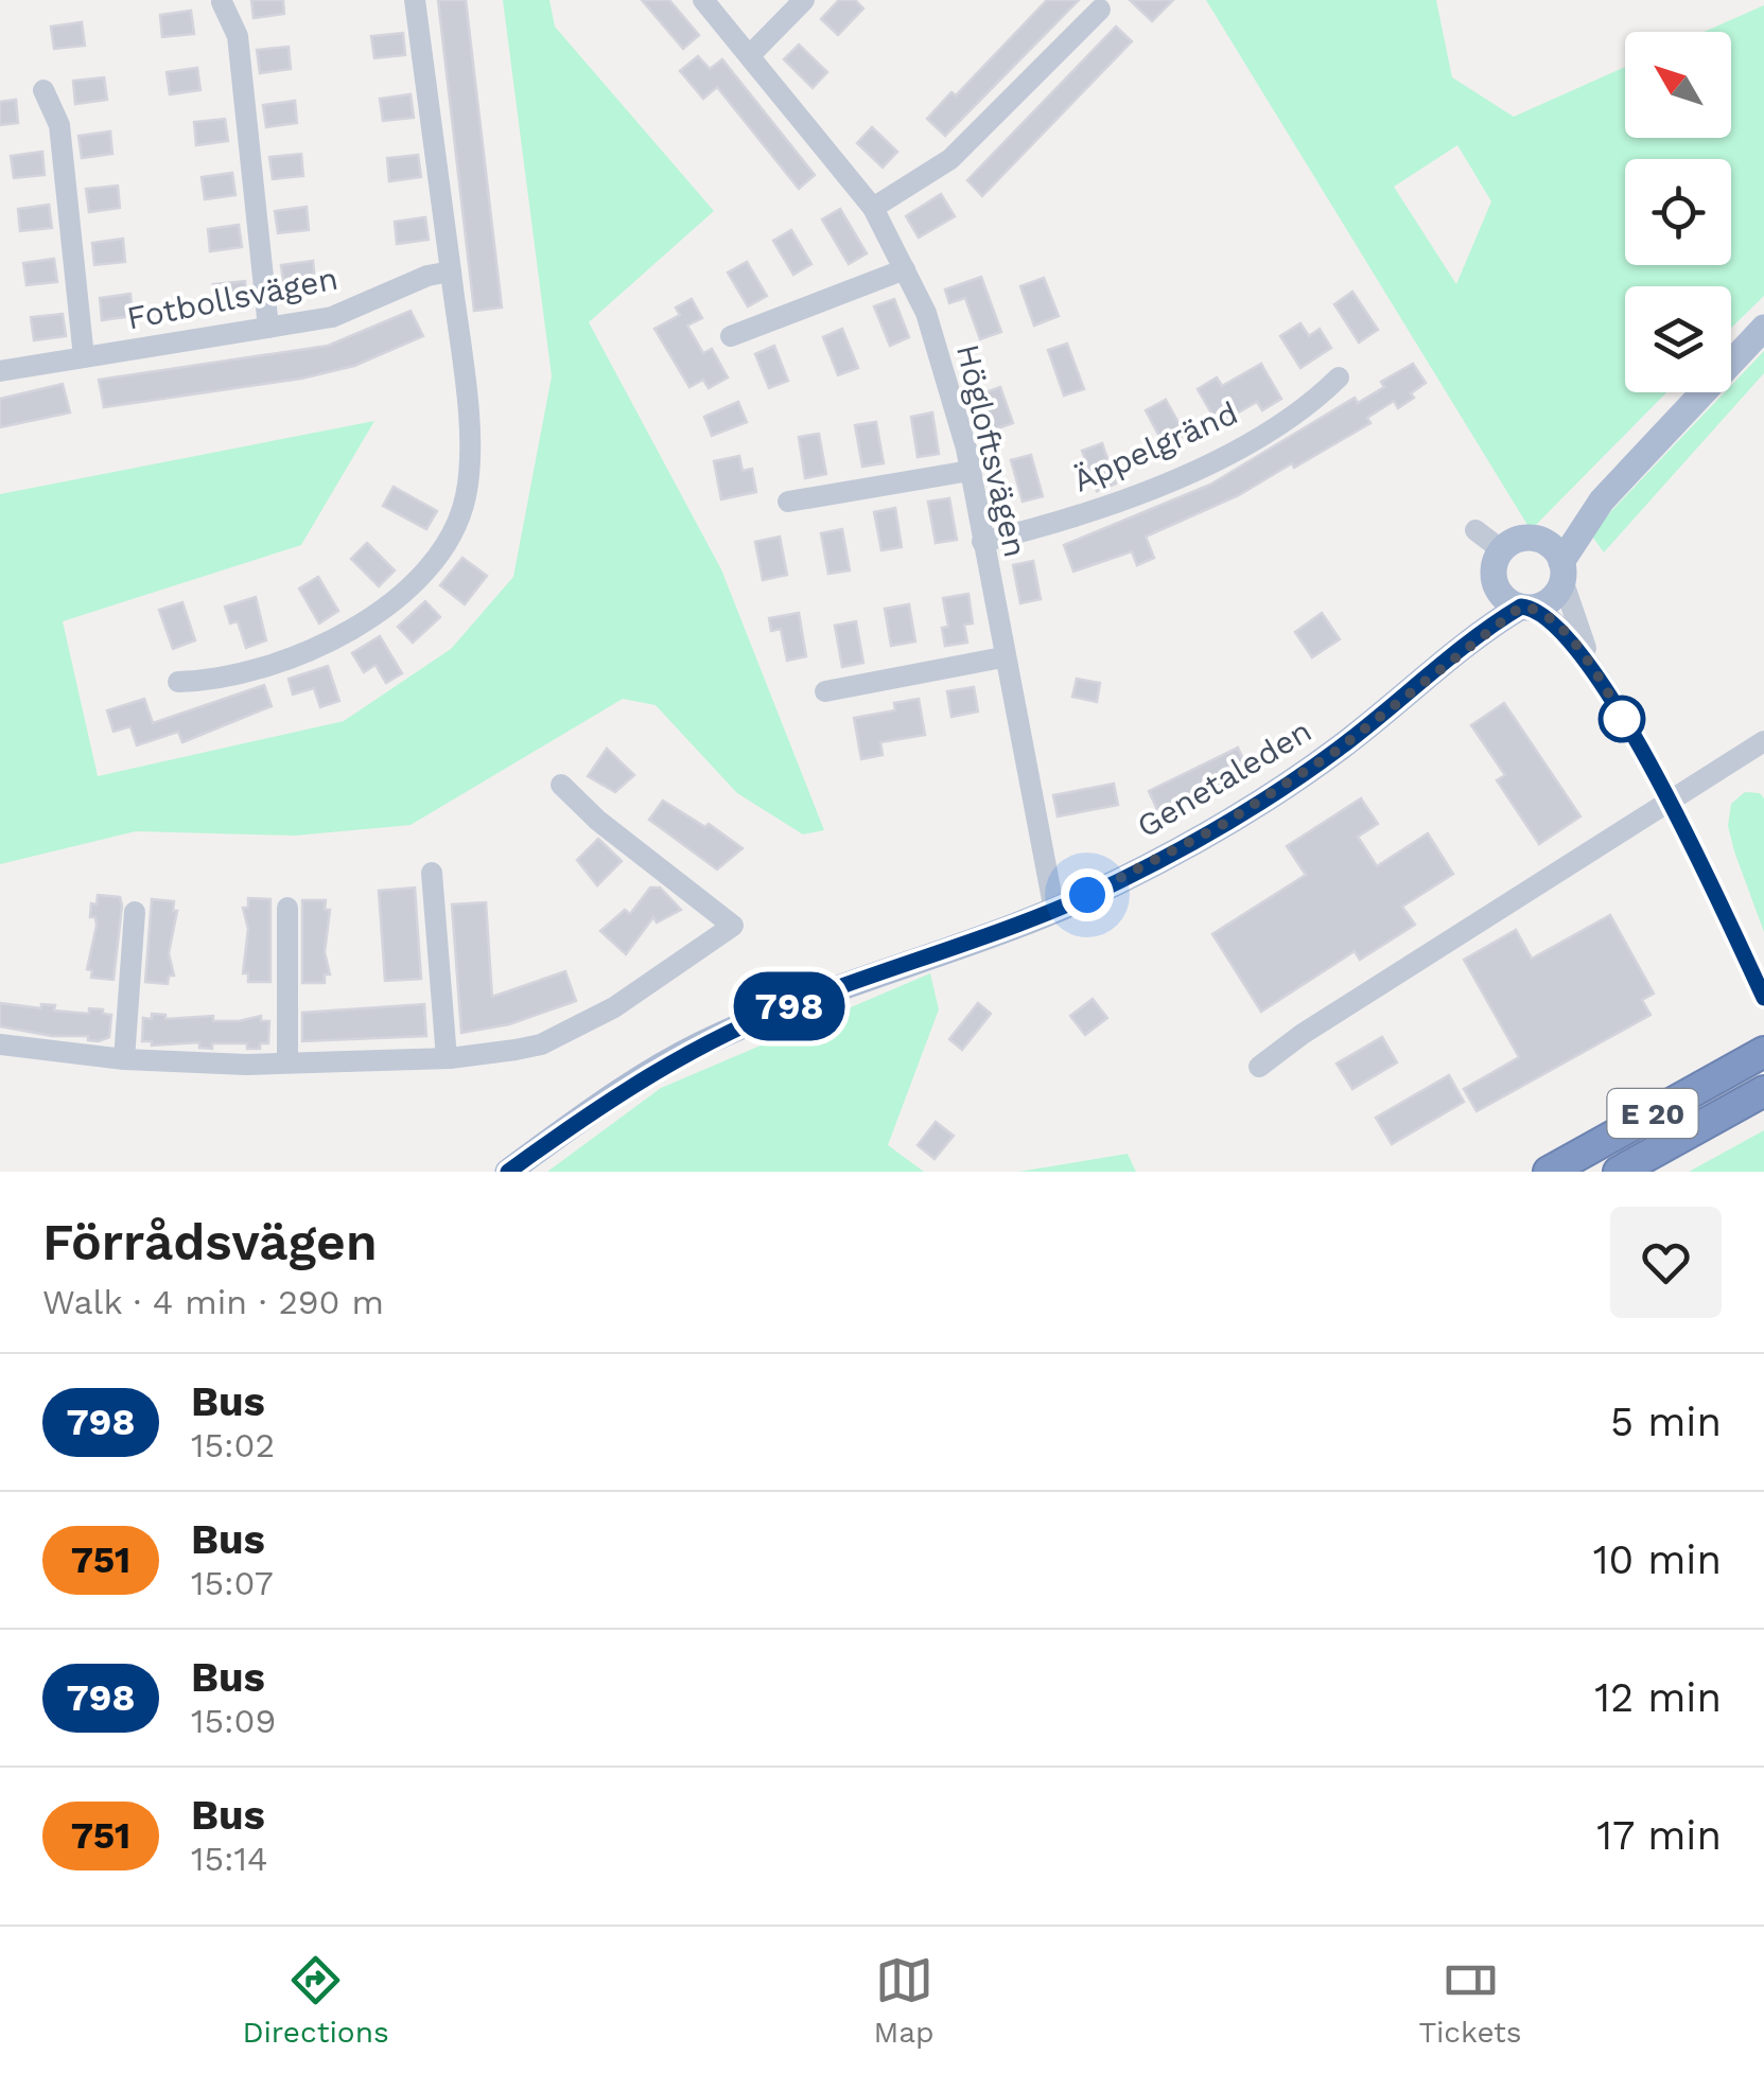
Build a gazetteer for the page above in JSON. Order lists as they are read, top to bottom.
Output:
{
  "streets": {
    "highway": ["E 20"],
    "main road": ["Genetaleden"],
    "street": ["Fotbollsvägen", "Äppelgränd", "Högloftsvägen"]
  },
  "crossings": [
    ["Äppelgränd", "Högloftsvägen"],
    ["Högloftsvägen", "Genetaleden"]
  ],
  "lines": ["bus line 798"],
  "north": "top left",
  "page": {
    "on_map": "798",
    "heading": ["Förrådsvägen", "Walk · 4 min · 290 m"],
    "list": [
      {
        "mark": "798",
        "name": "Bus",
        "note": "15:02",
        "value": "5 min"
      },
      {
        "mark": "751",
        "name": "Bus",
        "note": "15:07",
        "value": "10 min"
      },
      {
        "mark": "798",
        "name": "Bus",
        "note": "15:09",
        "value": "12 min"
      },
      {
        "mark": "751",
        "name": "Bus",
        "note": "15:14",
        "value": "17 min"
      }
    ],
    "tabs": ["Directions", "Map", "Tickets"]
  }
}
